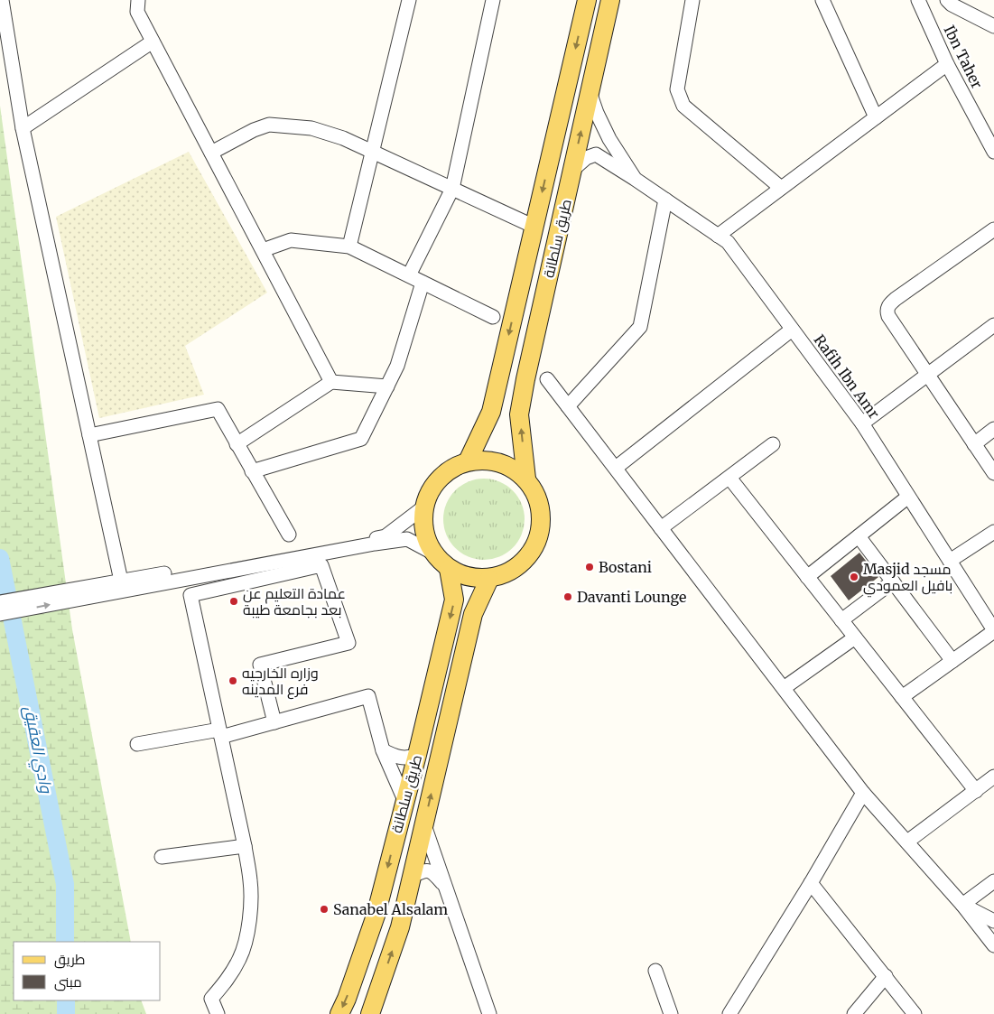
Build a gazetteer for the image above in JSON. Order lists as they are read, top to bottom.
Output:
{
  "streets": {
    "main road": ["طريق سلطانة"],
    "street": ["Ibn Taher", "Rafih Ibn Amr"]
  },
  "crossings": [
    ["طريق سلطانة", "Rafih Ibn Amr"]
  ],
  "water": ["وادي العقيق"],
  "places": [
    "Bostani",
    "Masjid مسجد بافيل العمودي",
    "Davanti Lounge",
    "عمادة التعليم عن بعد بجامعة طيبة",
    "وزاره الخارجيه فرع المدينه",
    "Sanabel Alsalam"
  ],
  "legend": ["طريق", "مبنى"]
}
